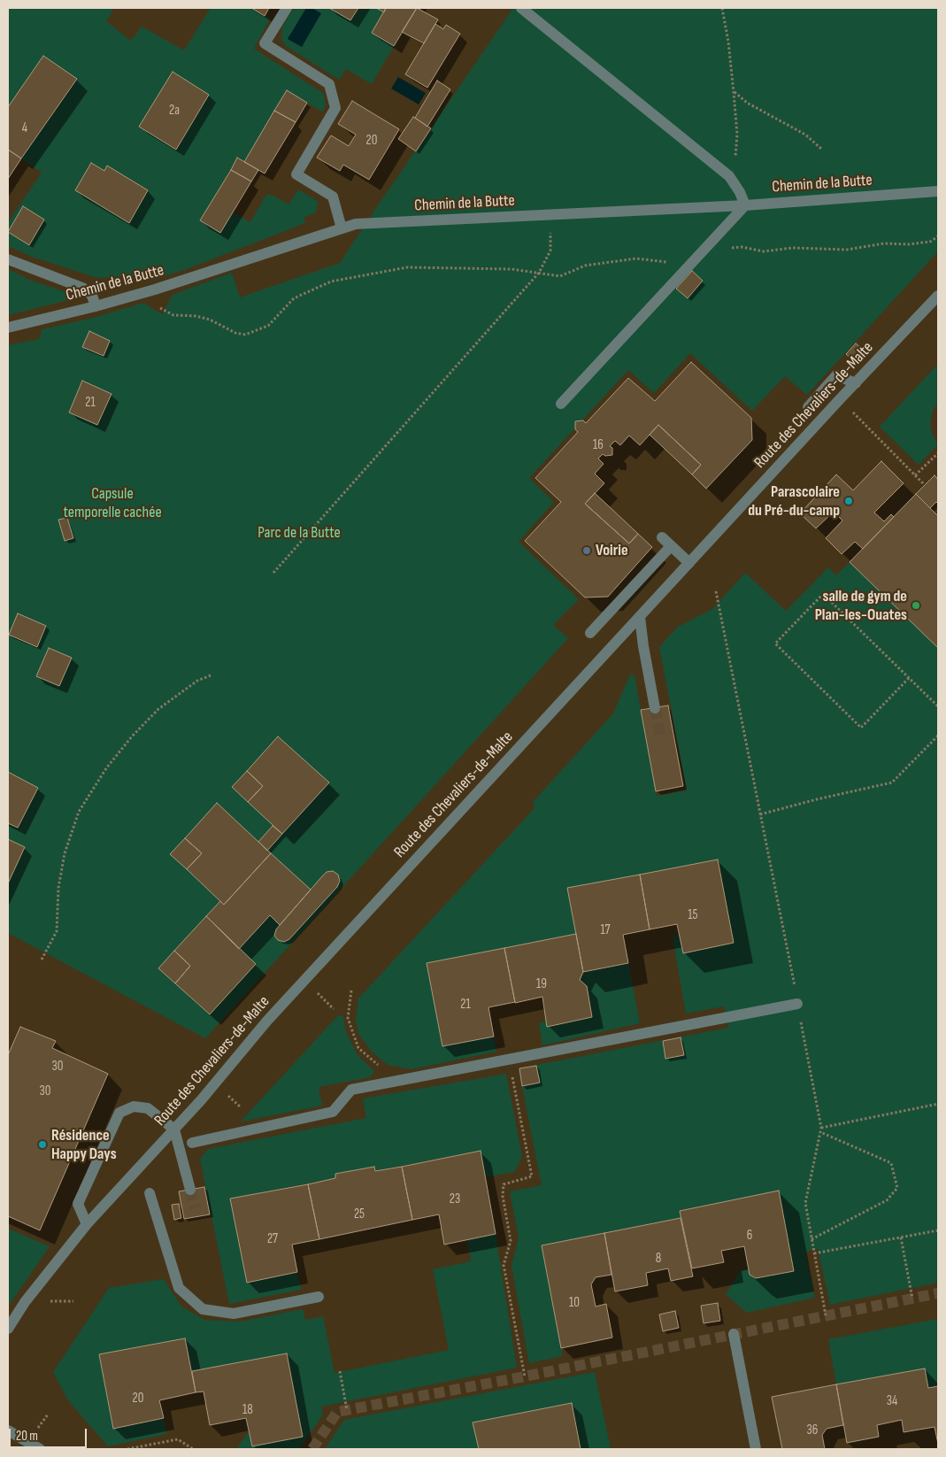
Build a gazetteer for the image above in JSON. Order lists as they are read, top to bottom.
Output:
{
  "streets": {
    "street": ["Chemin de la Butte", "Route des Chevaliers-de-Malte"]
  },
  "parks": ["Capsule temporelle cachée", "Parc de la Butte"],
  "places": [
    "Parascolaire du Pré-du-camp",
    "Voirie",
    "salle de gym de Plan-les-Ouates",
    "Résidence Happy Days"
  ],
  "house_numbers": [
    "2a",
    "4",
    "20",
    "21",
    "16",
    "15",
    "17",
    "19",
    "21",
    "30",
    "30",
    "23",
    "25",
    "6",
    "27",
    "8",
    "10",
    "20",
    "34",
    "18",
    "36"
  ],
  "scale_bar": "20 m"
}
